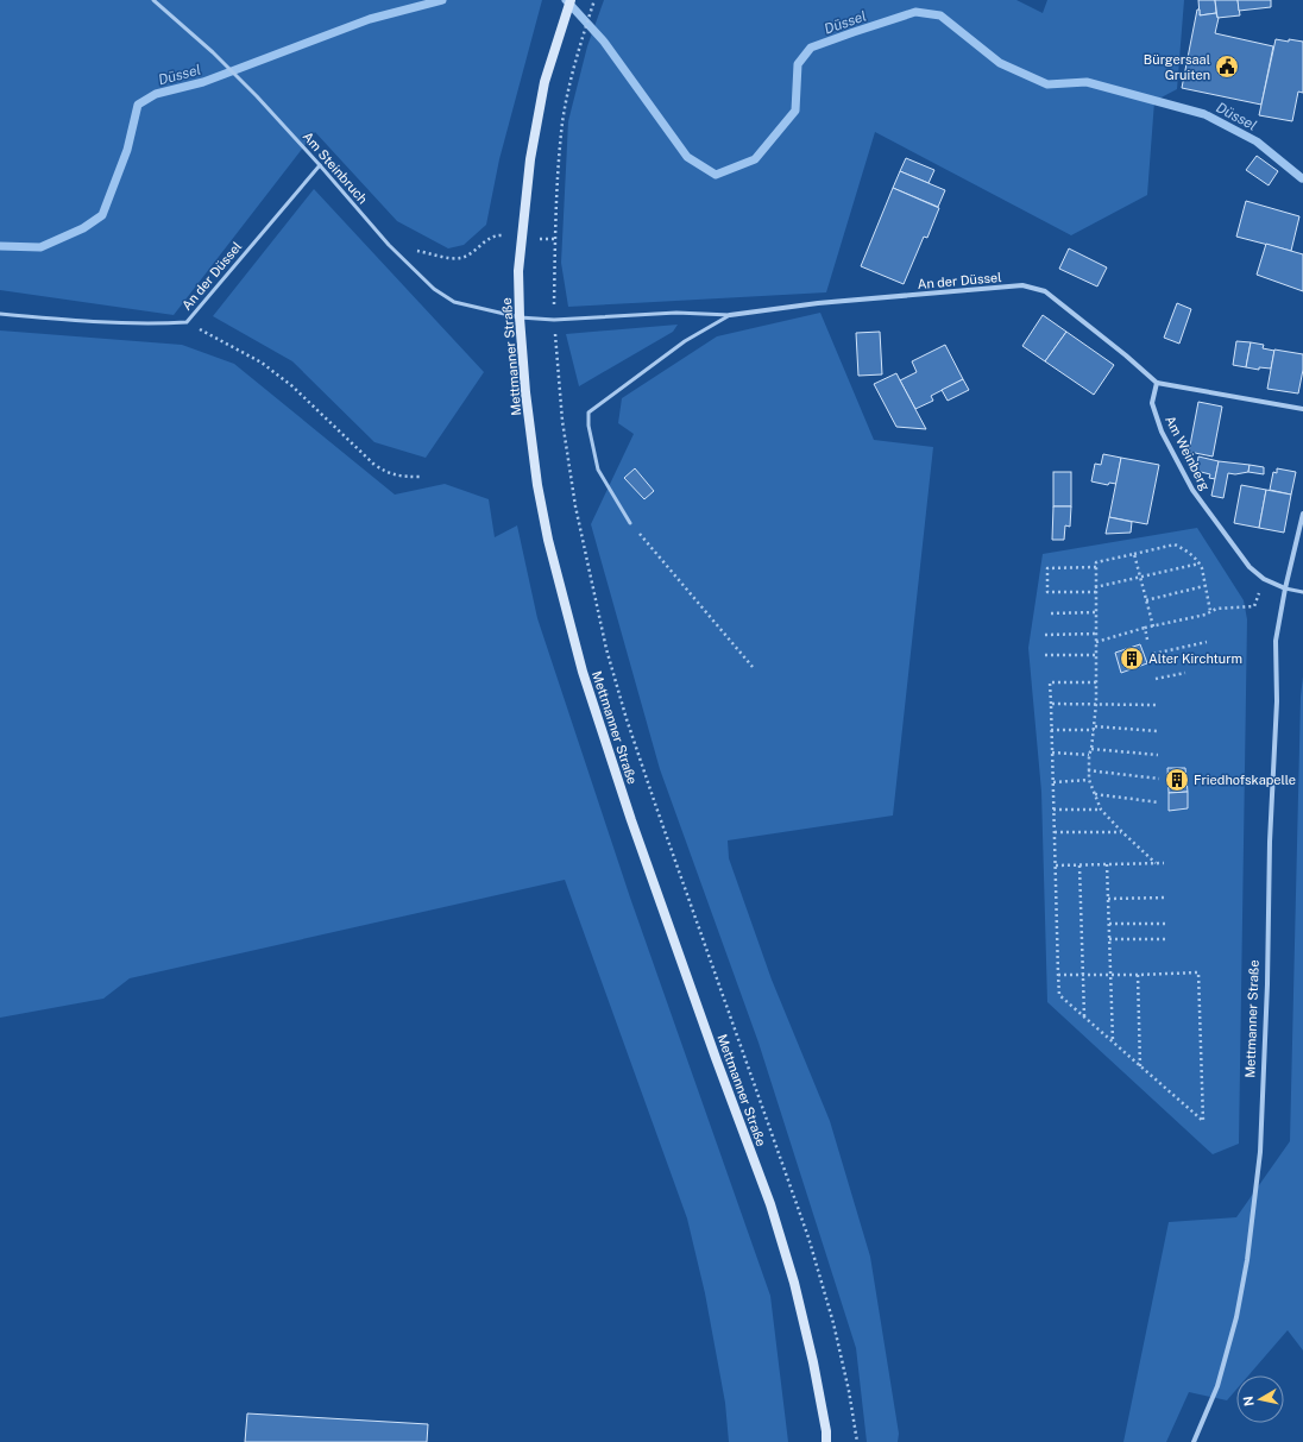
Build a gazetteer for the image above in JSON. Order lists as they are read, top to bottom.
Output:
{
  "streets": {
    "main road": ["Mettmanner Straße"],
    "street": ["An der Düssel", "Am Weinberg"],
    "lane": ["Am Steinbruch"]
  },
  "crossings": [
    ["Am Steinbruch", "An der Düssel"],
    ["Am Steinbruch", "Mettmanner Straße"],
    ["An der Düssel", "Am Weinberg"],
    ["Mettmanner Straße", "Am Weinberg"]
  ],
  "water": ["Düssel"],
  "places": {
    "public building": ["Bürgersaal Gruiten"],
    "building": ["Alter Kirchturm", "Friedhofskapelle"]
  },
  "north": "left"
}
